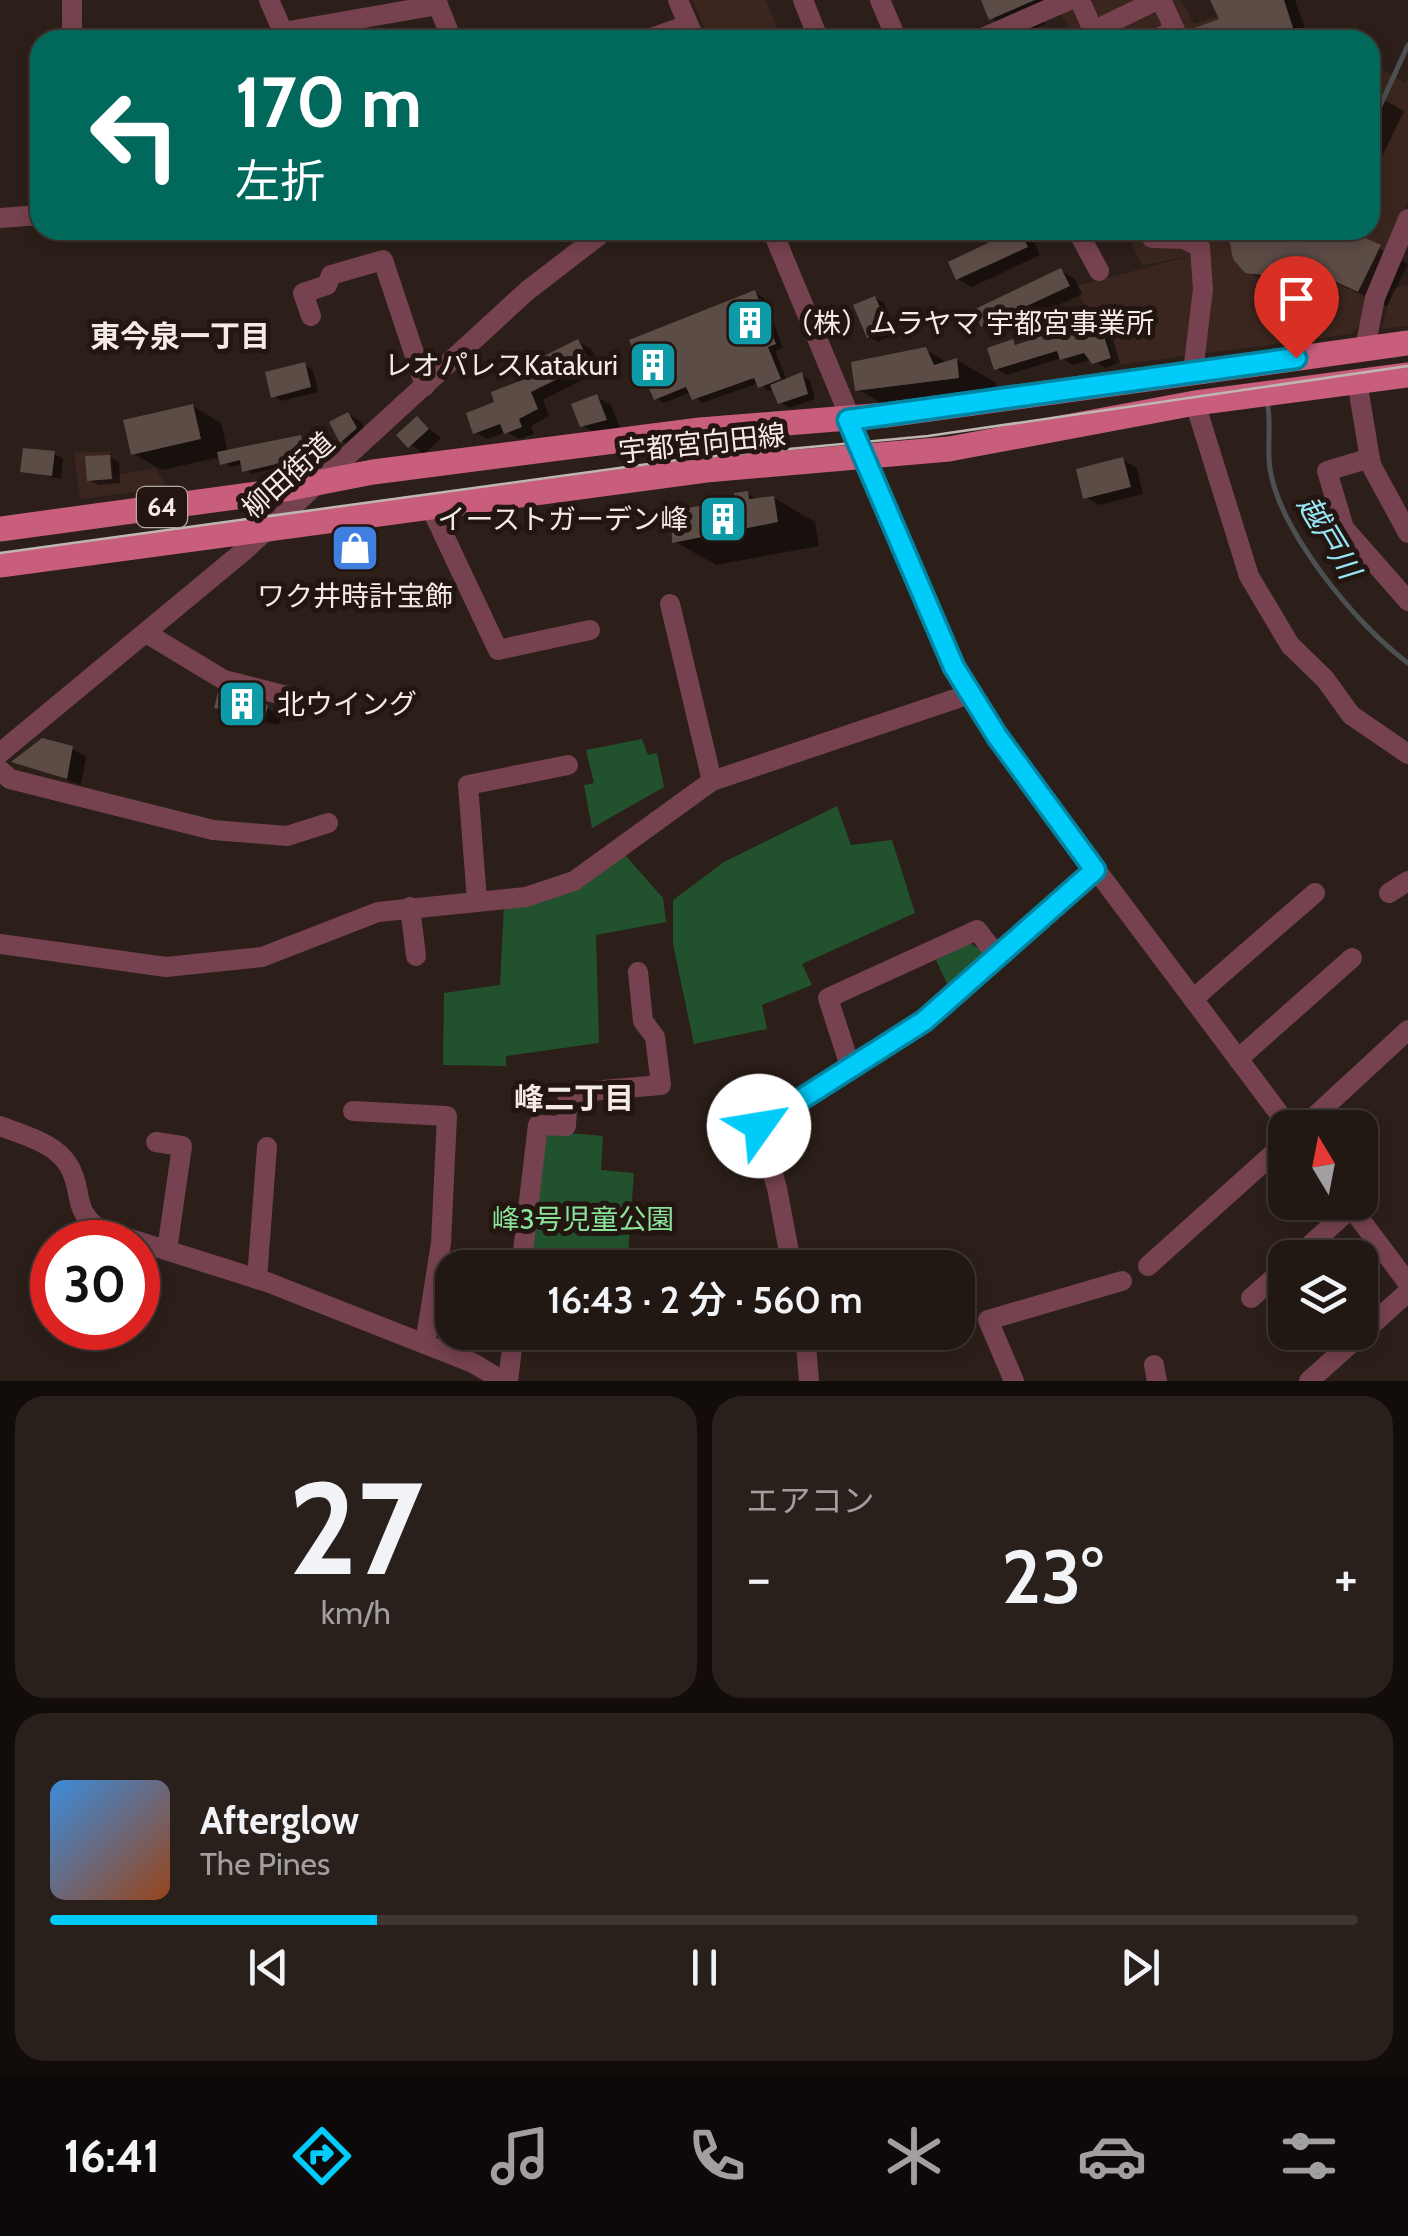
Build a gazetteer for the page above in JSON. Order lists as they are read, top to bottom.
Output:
{
  "streets": {
    "main road": ["宇都宮向田線", "64"],
    "street": ["柳田街道"]
  },
  "crossings": [
    ["宇都宮向田線", "柳田街道"]
  ],
  "districts": ["東今泉一丁目", "峰二丁目"],
  "water": ["越戸川"],
  "parks": ["峰3号児童公園"],
  "places": {
    "building": [
      "（株）ムラヤマ 宇都宮事業所",
      "レオパレスKatakuri",
      "イーストガーデン峰",
      "北ウイング"
    ],
    "shop": ["ワク井時計宝飾"]
  },
  "north": "top",
  "page": {
    "turn": ["170 m", "左折"],
    "limit": "30",
    "trip": "16:43 · 2 分 · 560 m",
    "tile": [
      ["27", "km/h"],
      "エアコン"
    ],
    "heat": ["−", "23°", "+"],
    "song": ["Afterglow", "The Pines"],
    "tabs": "16:41"
  }
}
